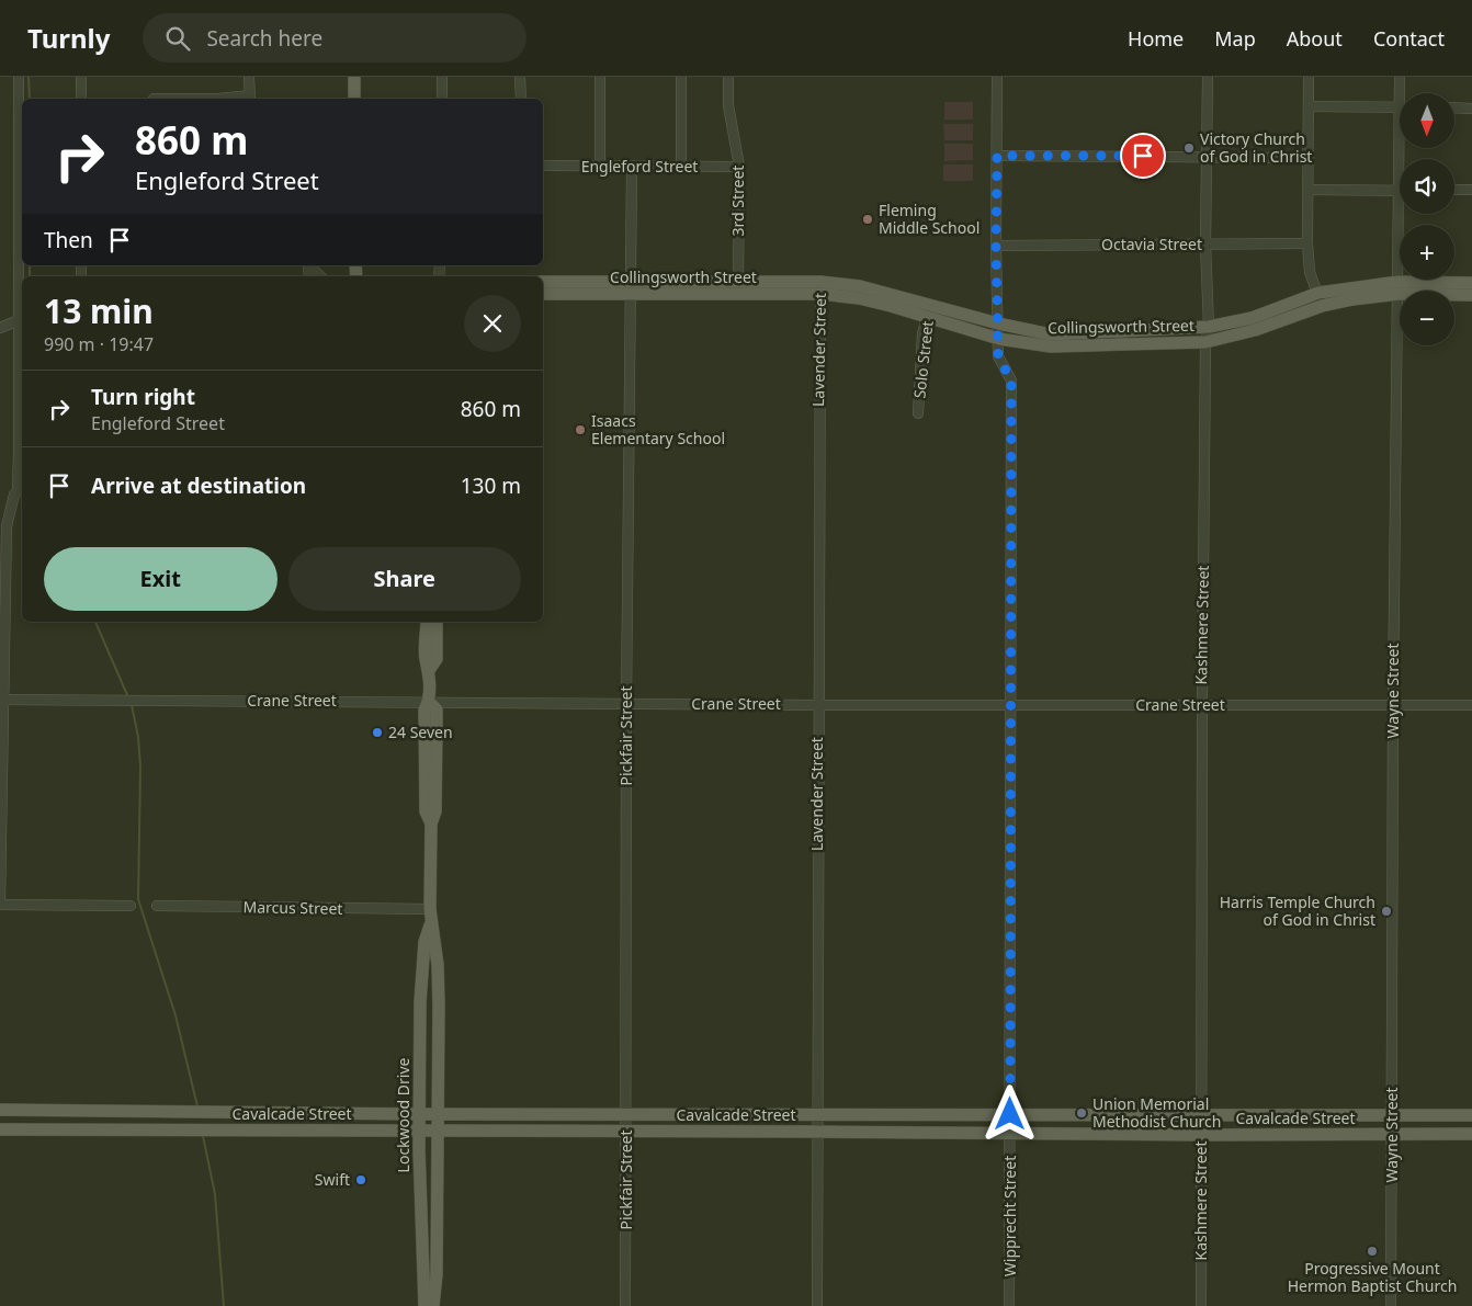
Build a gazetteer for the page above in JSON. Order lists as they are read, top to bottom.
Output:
{
  "streets": {
    "main road": ["Collingsworth Street", "Cavalcade Street", "Lockwood Drive"],
    "street": [
      "Engleford Street",
      "3rd Street",
      "Octavia Street",
      "Lavender Street",
      "Solo Street",
      "Kashmere Street",
      "Wayne Street",
      "Crane Street",
      "Pickfair Street",
      "Marcus Street",
      "Wipprecht Street"
    ]
  },
  "crossings": [
    ["Engleford Street", "3rd Street"],
    ["Engleford Street", "Pickfair Street"],
    ["3rd Street", "Collingsworth Street"],
    ["Octavia Street", "Kashmere Street"],
    ["Octavia Street", "Wipprecht Street"],
    ["Collingsworth Street", "Lavender Street"],
    ["Collingsworth Street", "Solo Street"],
    ["Collingsworth Street", "Kashmere Street"],
    ["Collingsworth Street", "Wayne Street"],
    ["Collingsworth Street", "Pickfair Street"],
    ["Collingsworth Street", "Wipprecht Street"],
    ["Lavender Street", "Crane Street"],
    ["Lavender Street", "Cavalcade Street"],
    ["Kashmere Street", "Crane Street"],
    ["Kashmere Street", "Cavalcade Street"],
    ["Wayne Street", "Crane Street"],
    ["Wayne Street", "Cavalcade Street"],
    ["Crane Street", "Pickfair Street"],
    ["Crane Street", "Lockwood Drive"],
    ["Crane Street", "Wipprecht Street"],
    ["Pickfair Street", "Cavalcade Street"],
    ["Marcus Street", "Lockwood Drive"],
    ["Cavalcade Street", "Lockwood Drive"],
    ["Cavalcade Street", "Wipprecht Street"]
  ],
  "places": [
    "Victory Church of God in Christ",
    "Fleming Middle School",
    "Isaacs Elementary School",
    "24 Seven",
    "Harris Temple Church of God in Christ",
    "Union Memorial Methodist Church",
    "Swift",
    "Progressive Mount Hermon Baptist Church"
  ],
  "north": "bottom",
  "page": {
    "header": "Turnly",
    "search": "Search here",
    "nav": [
      "Home",
      "Map",
      "About",
      "Contact"
    ],
    "map_buttons": ["+", "−"],
    "turn": ["860 m", "Engleford Street"],
    "then": "Then",
    "heading": ["13 min", "990 m · 19:47"],
    "list": [
      {
        "name": "Turn right",
        "note": "Engleford Street",
        "value": "860 m"
      },
      {
        "name": "Arrive at destination",
        "value": "130 m"
      }
    ],
    "buttons": ["Exit", "Share"]
  }
}
